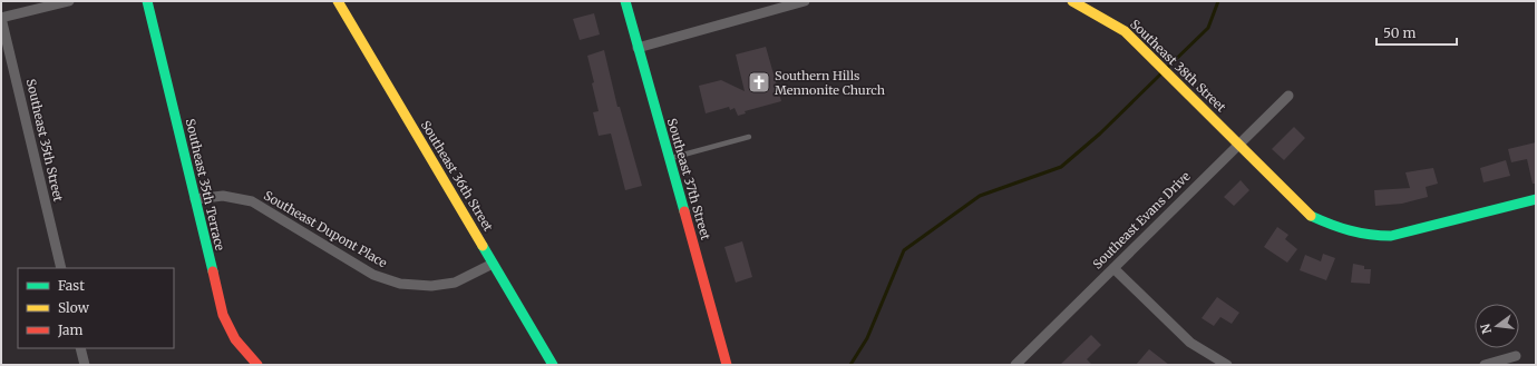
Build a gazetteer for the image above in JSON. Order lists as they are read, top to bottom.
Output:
{
  "streets": {
    "street": [
      "Southeast 38th Street",
      "Southeast 35th Street",
      "Southeast 36th Street",
      "Southeast 37th Street",
      "Southeast 35th Terrace",
      "Southeast Evans Drive",
      "Southeast Dupont Place"
    ]
  },
  "crossings": [
    ["Southeast 38th Street", "Southeast Evans Drive"],
    ["Southeast 36th Street", "Southeast Dupont Place"],
    ["Southeast 35th Terrace", "Southeast Dupont Place"]
  ],
  "places": {
    "church": ["Southern Hills Mennonite Church"]
  },
  "legend": ["Fast", "Slow", "Jam"],
  "scale_bar": "50 m",
  "north": "left"
}
